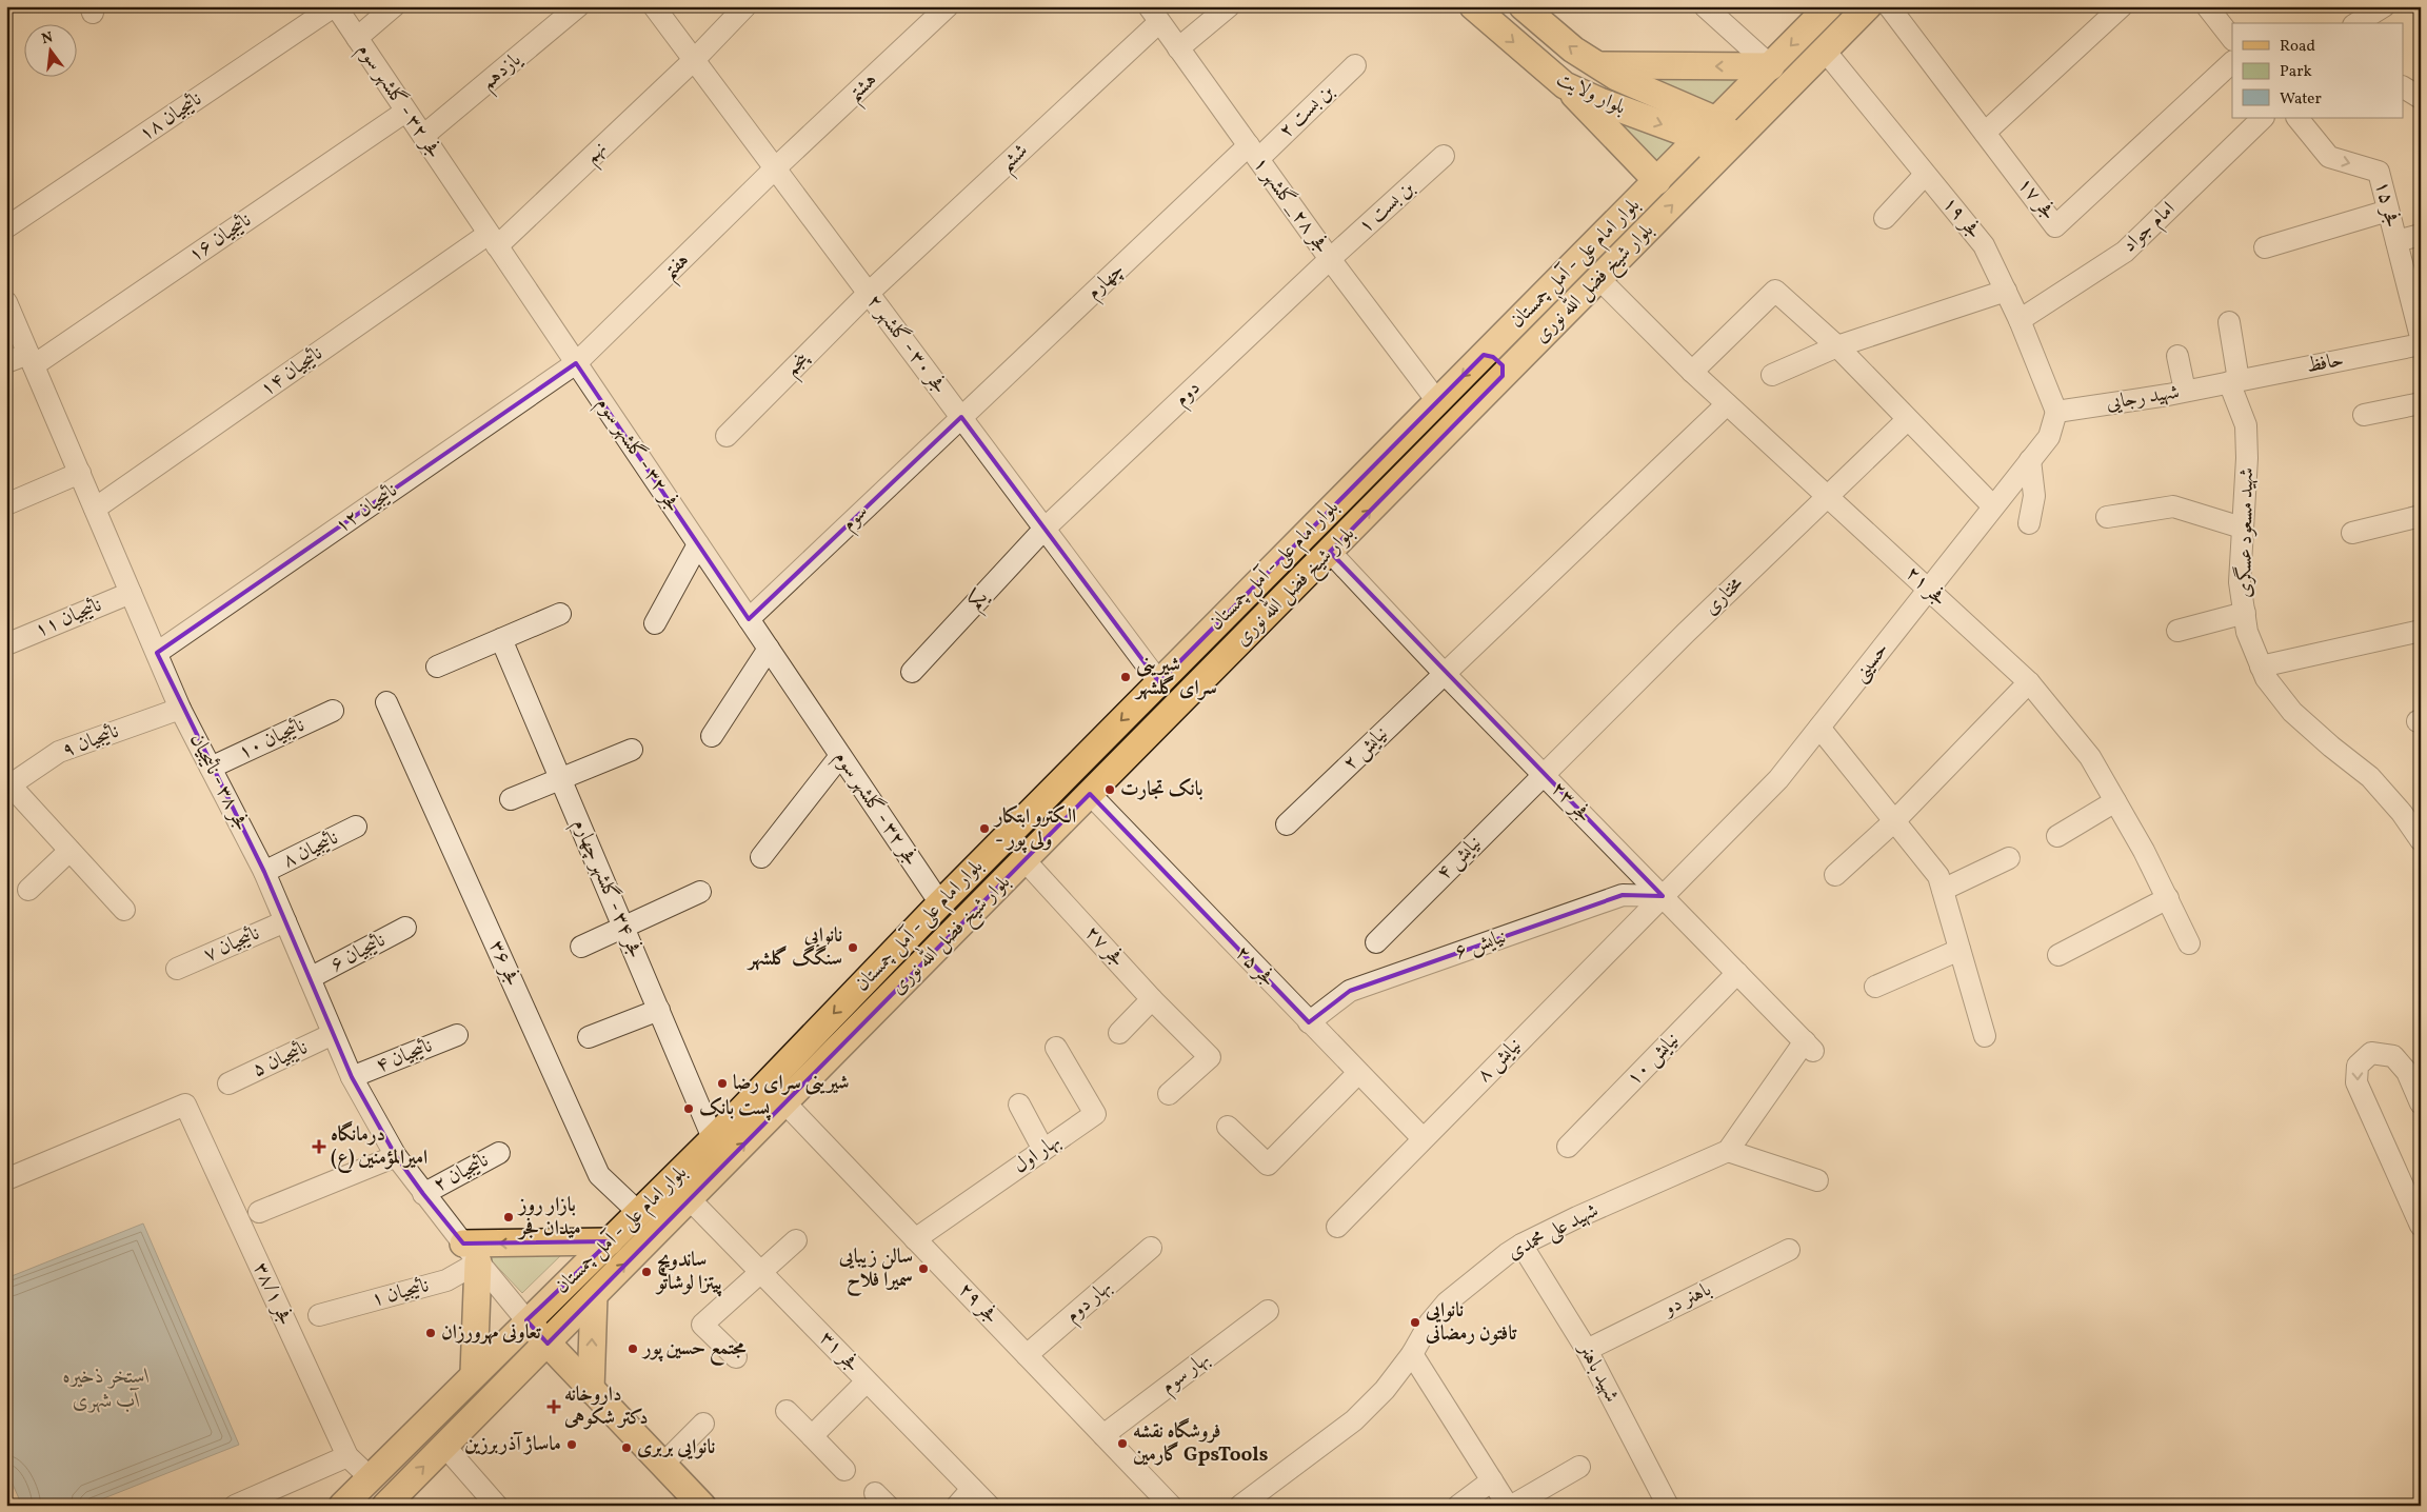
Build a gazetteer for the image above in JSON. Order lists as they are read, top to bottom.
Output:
{
  "streets": {
    "main road": ["بلوار ولایت", "بلوار امام علی - آمل چمستان", "بلوار شیخ فضل الله نوری"],
    "street": [
      "یازدهم",
      "هشتم",
      "فجر ۳۲ - گلشهر سوم",
      "بن بست ۲",
      "نائیجیان ۱۸",
      "نهم",
      "ششم",
      "فجر ۱۷",
      "فجر ۱۵",
      "فجر ۲۸_گلشهر ۱",
      "بن بست ۱",
      "فجر ۱۹",
      "امام جواد",
      "نائیجیان ۱۶",
      "هفتم",
      "چهارم",
      "فجر ۳۰ - گلشهر ۲",
      "حافظ",
      "پنجم",
      "نائیجیان ۱۴",
      "دوم",
      "شهید رجایی",
      "نائیجیان ۱۲",
      "سوم",
      "شهید مسعود عسگری",
      "فجر ۲۱",
      "مختاری",
      "یکم",
      "نائیجیان ۱۱",
      "حسینی",
      "نائیجیان ۱۰",
      "نائیجیان ۹",
      "نیایش ۲",
      "فجر ۳۸ - نائیجیان",
      "فجر ۲۳",
      "نائیجیان ۸",
      "نیایش ۴",
      "فجر ۳۴ - گلشهر چهارم",
      "نائیجیان ۷",
      "نیایش ۶",
      "فجر ۲۷",
      "نائیجیان ۶",
      "فجر ۳۶",
      "فجر ۲۵",
      "نائیجیان ۴",
      "نائیجیان ۵",
      "نیایش ۱۰",
      "نیایش ۸",
      "بهار اول",
      "نائیجیان ۲",
      "شهید علی محمدی",
      "نائیجیان ۱",
      "فجر ۳۸/۱",
      "باهنر دو",
      "بهار دوم",
      "فجر ۲۹",
      "فجر ۳۱",
      "بهار سوم",
      "شهید باهنر"
    ]
  },
  "crossings": [
    ["یازدهم", "فجر ۳۲ - گلشهر سوم"],
    ["هشتم", "هفتم"],
    ["هشتم", "فجر ۳۰ - گلشهر ۲"],
    ["بلوار ولایت", "بلوار امام علی - آمل چمستان"],
    ["فجر ۳۲ - گلشهر سوم", "نائیجیان ۱۸"],
    ["فجر ۳۲ - گلشهر سوم", "نهم"],
    ["فجر ۳۲ - گلشهر سوم", "نائیجیان ۱۶"],
    ["فجر ۳۲ - گلشهر سوم", "بلوار امام علی - آمل چمستان"],
    ["فجر ۳۲ - گلشهر سوم", "هفتم"],
    ["فجر ۳۲ - گلشهر سوم", "نائیجیان ۱۴"],
    ["فجر ۳۲ - گلشهر سوم", "نائیجیان ۱۲"],
    ["فجر ۳۲ - گلشهر سوم", "سوم"],
    ["بن بست ۲", "فجر ۲۸_گلشهر ۱"],
    ["بن بست ۲", "چهارم"],
    ["نهم", "فجر ۳۰ - گلشهر ۲"],
    ["نهم", "نائیجیان ۱۴"],
    ["ششم", "فجر ۲۸_گلشهر ۱"],
    ["ششم", "فجر ۳۰ - گلشهر ۲"],
    ["ششم", "پنجم"],
    ["فجر ۲۸_گلشهر ۱", "بن بست ۱"],
    ["فجر ۲۸_گلشهر ۱", "بلوار امام علی - آمل چمستان"],
    ["فجر ۲۸_گلشهر ۱", "چهارم"],
    ["فجر ۲۸_گلشهر ۱", "دوم"],
    ["بن بست ۱", "دوم"],
    ["فجر ۱۹", "امام جواد"],
    ["فجر ۱۹", "بلوار شیخ فضل الله نوری"],
    ["فجر ۱۹", "شهید رجایی"],
    ["فجر ۱۹", "حسینی"],
    ["نائیجیان ۱۶", "فجر ۳۸ - نائیجیان"],
    ["بلوار امام علی - آمل چمستان", "فجر ۳۰ - گلشهر ۲"],
    ["بلوار امام علی - آمل چمستان", "فجر ۳۸ - نائیجیان"],
    ["بلوار امام علی - آمل چمستان", "فجر ۳۴ - گلشهر چهارم"],
    ["بلوار امام علی - آمل چمستان", "فجر ۳۶"],
    ["بلوار امام علی - آمل چمستان", "فجر ۳۸/۱"],
    ["هفتم", "فجر ۳۰ - گلشهر ۲"],
    ["هفتم", "نائیجیان ۱۲"],
    ["چهارم", "فجر ۳۰ - گلشهر ۲"],
    ["چهارم", "سوم"],
    ["بلوار شیخ فضل الله نوری", "فجر ۲۱"],
    ["بلوار شیخ فضل الله نوری", "فجر ۲۳"],
    ["بلوار شیخ فضل الله نوری", "فجر ۲۷"],
    ["بلوار شیخ فضل الله نوری", "فجر ۲۵"],
    ["بلوار شیخ فضل الله نوری", "فجر ۲۹"],
    ["بلوار شیخ فضل الله نوری", "فجر ۳۱"],
    ["فجر ۳۰ - گلشهر ۲", "پنجم"],
    ["فجر ۳۰ - گلشهر ۲", "دوم"],
    ["فجر ۳۰ - گلشهر ۲", "سوم"],
    ["فجر ۳۰ - گلشهر ۲", "یکم"],
    ["حافظ", "شهید رجایی"],
    ["حافظ", "شهید مسعود عسگری"],
    ["نائیجیان ۱۴", "فجر ۳۸ - نائیجیان"],
    ["دوم", "یکم"],
    ["شهید رجایی", "شهید مسعود عسگری"],
    ["شهید رجایی", "حسینی"],
    ["نائیجیان ۱۲", "فجر ۳۸ - نائیجیان"],
    ["فجر ۲۱", "مختاری"],
    ["فجر ۲۱", "حسینی"],
    ["فجر ۲۱", "نیایش ۲"],
    ["مختاری", "فجر ۲۳"],
    ["مختاری", "نیایش ۴"],
    ["نائیجیان ۱۱", "فجر ۳۸ - نائیجیان"],
    ["حسینی", "فجر ۲۳"],
    ["حسینی", "نیایش ۶"],
    ["حسینی", "نیایش ۸"],
    ["نائیجیان ۱۰", "فجر ۳۸ - نائیجیان"],
    ["نائیجیان ۹", "فجر ۳۸ - نائیجیان"],
    ["نیایش ۲", "فجر ۲۳"],
    ["فجر ۳۸ - نائیجیان", "نائیجیان ۸"],
    ["فجر ۳۸ - نائیجیان", "نائیجیان ۷"],
    ["فجر ۳۸ - نائیجیان", "نائیجیان ۶"],
    ["فجر ۳۸ - نائیجیان", "نائیجیان ۴"],
    ["فجر ۳۸ - نائیجیان", "نائیجیان ۵"],
    ["فجر ۳۸ - نائیجیان", "نائیجیان ۲"],
    ["فجر ۳۸ - نائیجیان", "نائیجیان ۱"],
    ["فجر ۲۳", "نیایش ۴"],
    ["فجر ۲۳", "نیایش ۶"],
    ["فجر ۲۳", "نیایش ۱۰"],
    ["فجر ۲۳", "نیایش ۸"],
    ["فجر ۲۳", "شهید علی محمدی"],
    ["نیایش ۶", "فجر ۲۵"],
    ["نیایش ۶", "نیایش ۸"],
    ["فجر ۲۵", "نیایش ۸"],
    ["بهار اول", "فجر ۲۹"],
    ["شهید علی محمدی", "شهید باهنر"],
    ["باهنر دو", "شهید باهنر"],
    ["بهار دوم", "فجر ۲۹"],
    ["فجر ۲۹", "بهار سوم"]
  ],
  "one_way": ["فجر ۱۵", "بلوار امام علی - آمل چمستان"],
  "water": ["استخر ذخیره آب شهری"],
  "places": {
    "other": [
      "شیرینی سرای گلشهر",
      "بانک تجارت",
      "الکترو ابتکار - ولی پور",
      "نانوایی سنگگ گلشهر",
      "شیرینی سرای رضا",
      "پست بانک",
      "بازار روز میدان فجر",
      "سالن زیبایی سمیرا فلاح",
      "ساندویچ پیتزا لوشاتو",
      "نانوایی تافتون رمضانی",
      "تعاونی مهرورزان",
      "مجتمع حسین پور",
      "فروشگاه نقشه گارمین GpsTools",
      "ماساژ آذربرزین",
      "نانوایی بربری"
    ],
    "health": ["درمانگاه امیرالمؤمنین (ع)", "داروخانه دکتر شکوهی"]
  },
  "legend": ["Road", "Park", "Water"],
  "north": "top"
}
